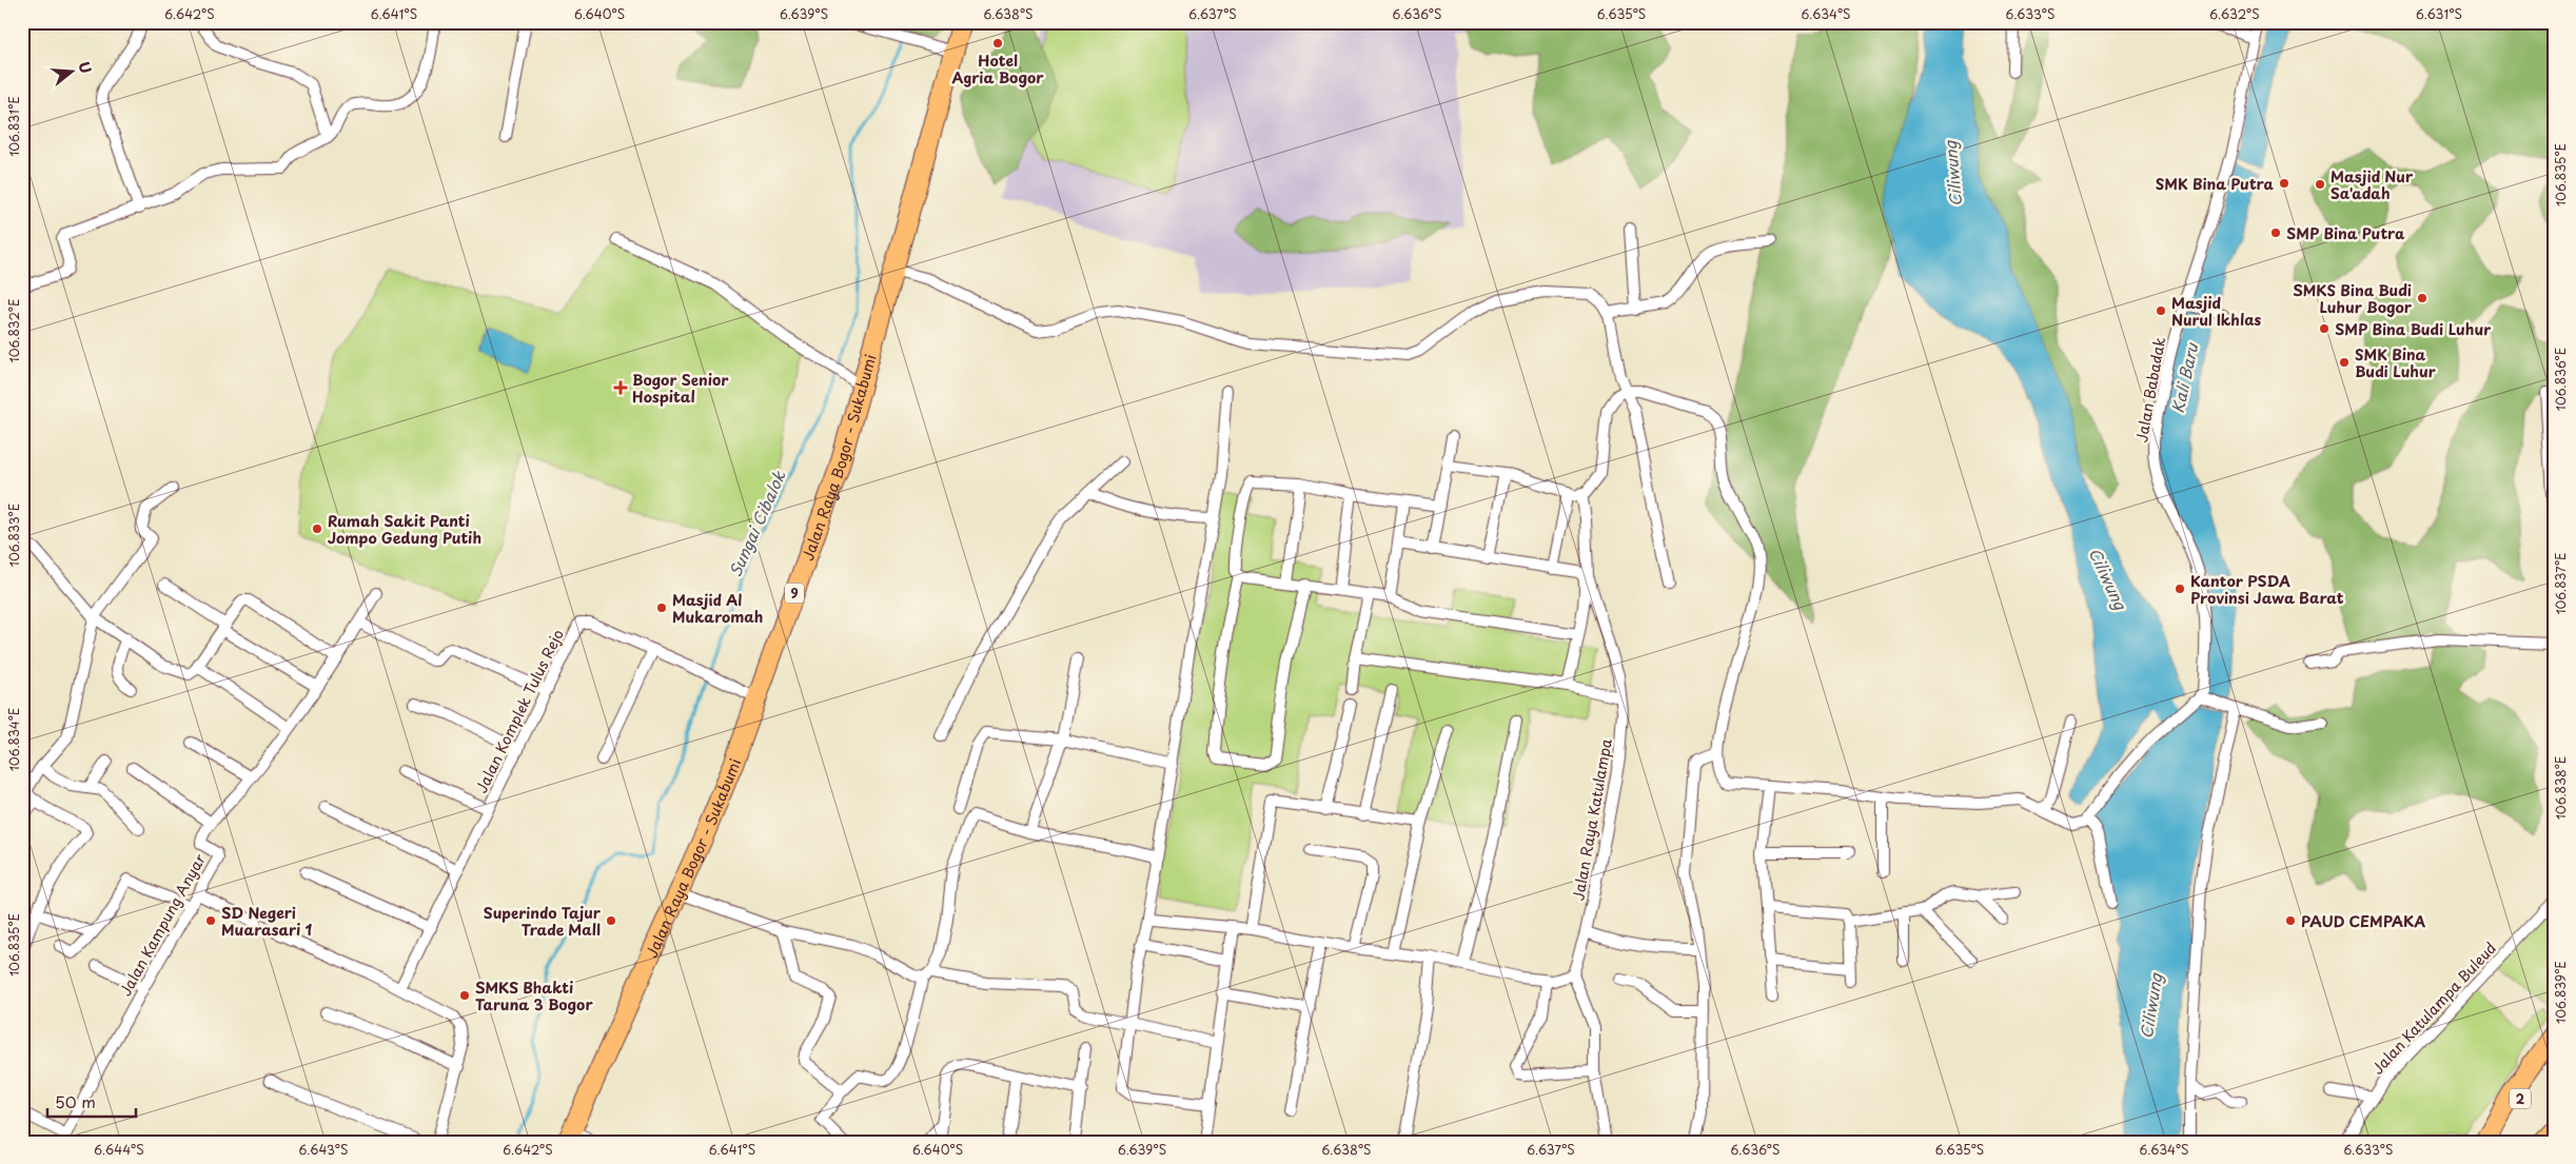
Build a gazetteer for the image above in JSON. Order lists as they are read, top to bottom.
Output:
{
  "streets": {
    "highway": ["Jalan Raya Bogor - Sukabumi", "9", "2"],
    "street": [
      "Jalan Babadak",
      "Jalan Komplek Tulus Rejo",
      "Jalan Raya Katulampa",
      "Jalan Kampung Anyar",
      "Jalan Katulampa Buleud"
    ]
  },
  "crossings": [
    ["Jalan Raya Bogor - Sukabumi", "Jalan Komplek Tulus Rejo"]
  ],
  "water": ["Ciliwung", "Kali Baru", "Sungai Cibalok"],
  "places": {
    "other": [
      "Hotel Agria Bogor",
      "SMK Bina Putra",
      "Masjid Nur Sa'adah",
      "SMP Bina Putra",
      "SMKS Bina Budi Luhur Bogor",
      "Masjid Nurul Ikhlas",
      "SMP Bina Budi Luhur",
      "SMK Bina Budi Luhur",
      "Rumah Sakit Panti Jompo Gedung Putih",
      "Kantor PSDA Provinsi Jawa Barat",
      "Masjid Al Mukaromah",
      "SD Negeri Muarasari 1",
      "Superindo Tajur Trade Mall",
      "PAUD CEMPAKA",
      "SMKS Bhakti Taruna 3 Bogor"
    ],
    "health": ["Bogor Senior Hospital"]
  },
  "scale_bar": "50 m",
  "north": "right",
  "coordinates": [
    "6.642°S",
    "6.641°S",
    "6.640°S",
    "6.639°S",
    "6.638°S",
    "6.637°S",
    "6.636°S",
    "6.635°S",
    "6.634°S",
    "6.633°S",
    "6.632°S",
    "6.631°S",
    "106.831°E",
    "106.835°E",
    "106.832°E",
    "106.836°E",
    "106.833°E",
    "106.837°E",
    "106.834°E",
    "106.838°E",
    "106.839°E",
    "6.644°S",
    "6.643°S"
  ]
}
